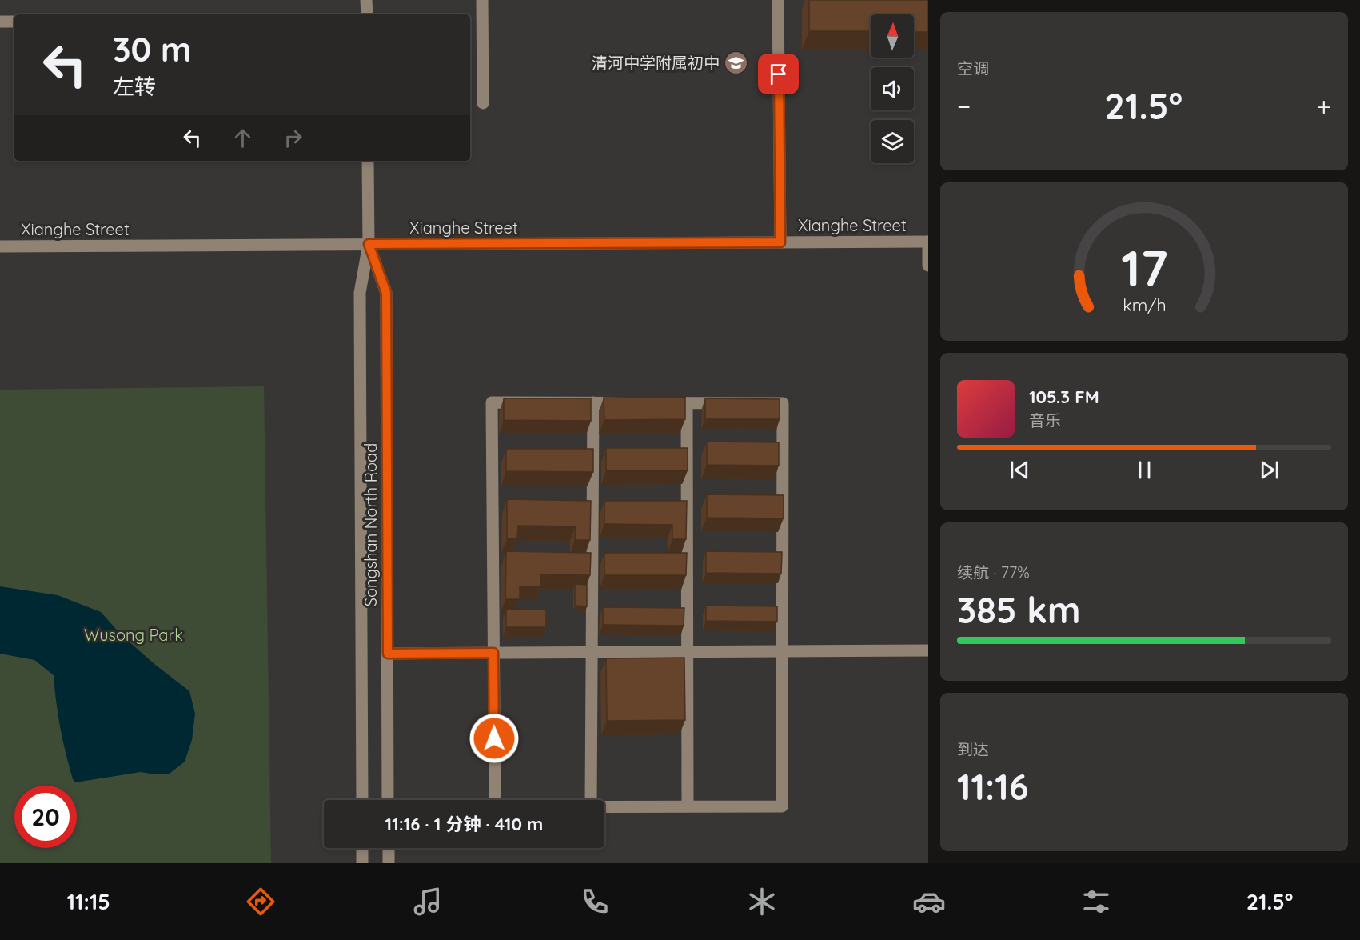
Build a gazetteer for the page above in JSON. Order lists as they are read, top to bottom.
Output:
{
  "streets": {
    "street": ["Xianghe Street", "Songshan North Road"]
  },
  "crossings": [
    ["Xianghe Street", "Songshan North Road"]
  ],
  "parks": ["Wusong Park"],
  "places": {
    "school or university": ["清河中学附属初中"]
  },
  "north": "top",
  "page": {
    "tile": [
      "空调",
      ["续航 · 77%", "385 km"],
      ["到达", "11:16"]
    ],
    "turn": ["30 m", "左转"],
    "heat": ["−", "21.5°", "+"],
    "song": ["105.3 FM", "音乐"],
    "limit": "20",
    "trip": "11:16 · 1 分钟 · 410 m",
    "tabs": ["11:15", "21.5°"],
    "gauge": ["17", "km/h"]
  }
}
